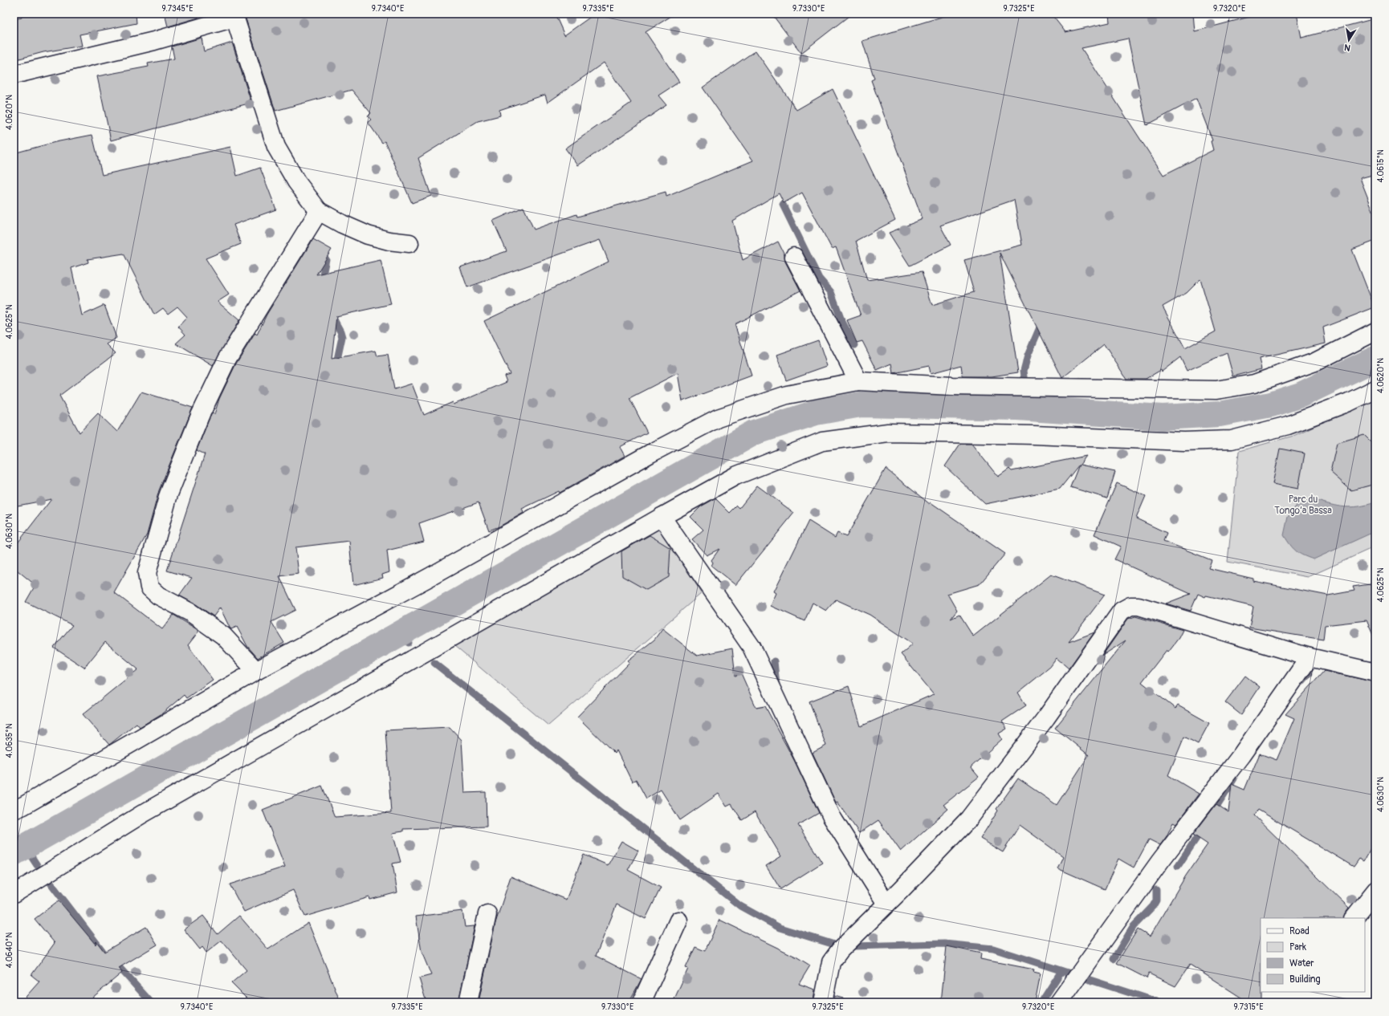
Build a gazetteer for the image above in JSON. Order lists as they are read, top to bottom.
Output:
{
  "parks": ["Parc du Tongo’a Bassa"],
  "legend": [
    "Road",
    "Park",
    "Water",
    "Building"
  ],
  "north": "bottom",
  "coordinates": [
    "9.7345°E",
    "9.7340°E",
    "9.7335°E",
    "9.7330°E",
    "9.7325°E",
    "9.7320°E",
    "4.0620°N",
    "4.0615°N",
    "4.0625°N",
    "4.0630°N",
    "4.0635°N",
    "4.0640°N",
    "9.7315°E"
  ]
}
